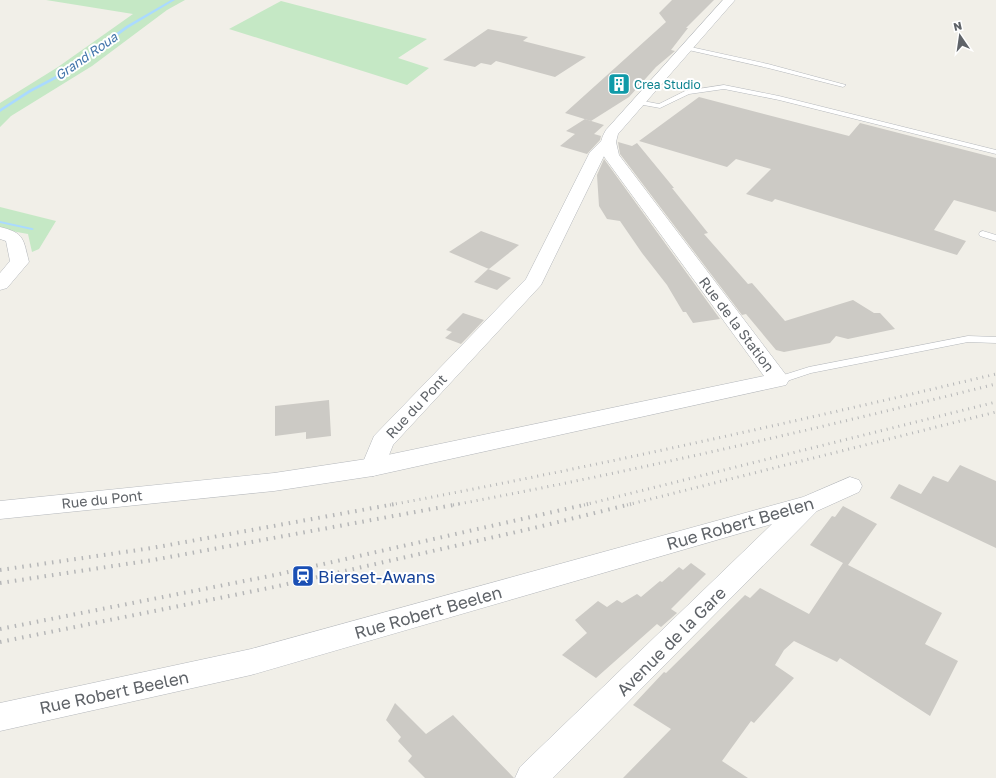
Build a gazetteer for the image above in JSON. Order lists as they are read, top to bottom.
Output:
{
  "streets": {
    "street": [
      "Rue de la Station",
      "Rue du Pont",
      "Rue Robert Beelen",
      "Avenue de la Gare"
    ]
  },
  "crossings": [
    ["Rue de la Station", "Rue du Pont"],
    ["Rue Robert Beelen", "Avenue de la Gare"]
  ],
  "water": ["Grand Roua"],
  "places": {
    "building": ["Crea Studio"],
    "station": ["Bierset-Awans"]
  },
  "north": "top"
}
